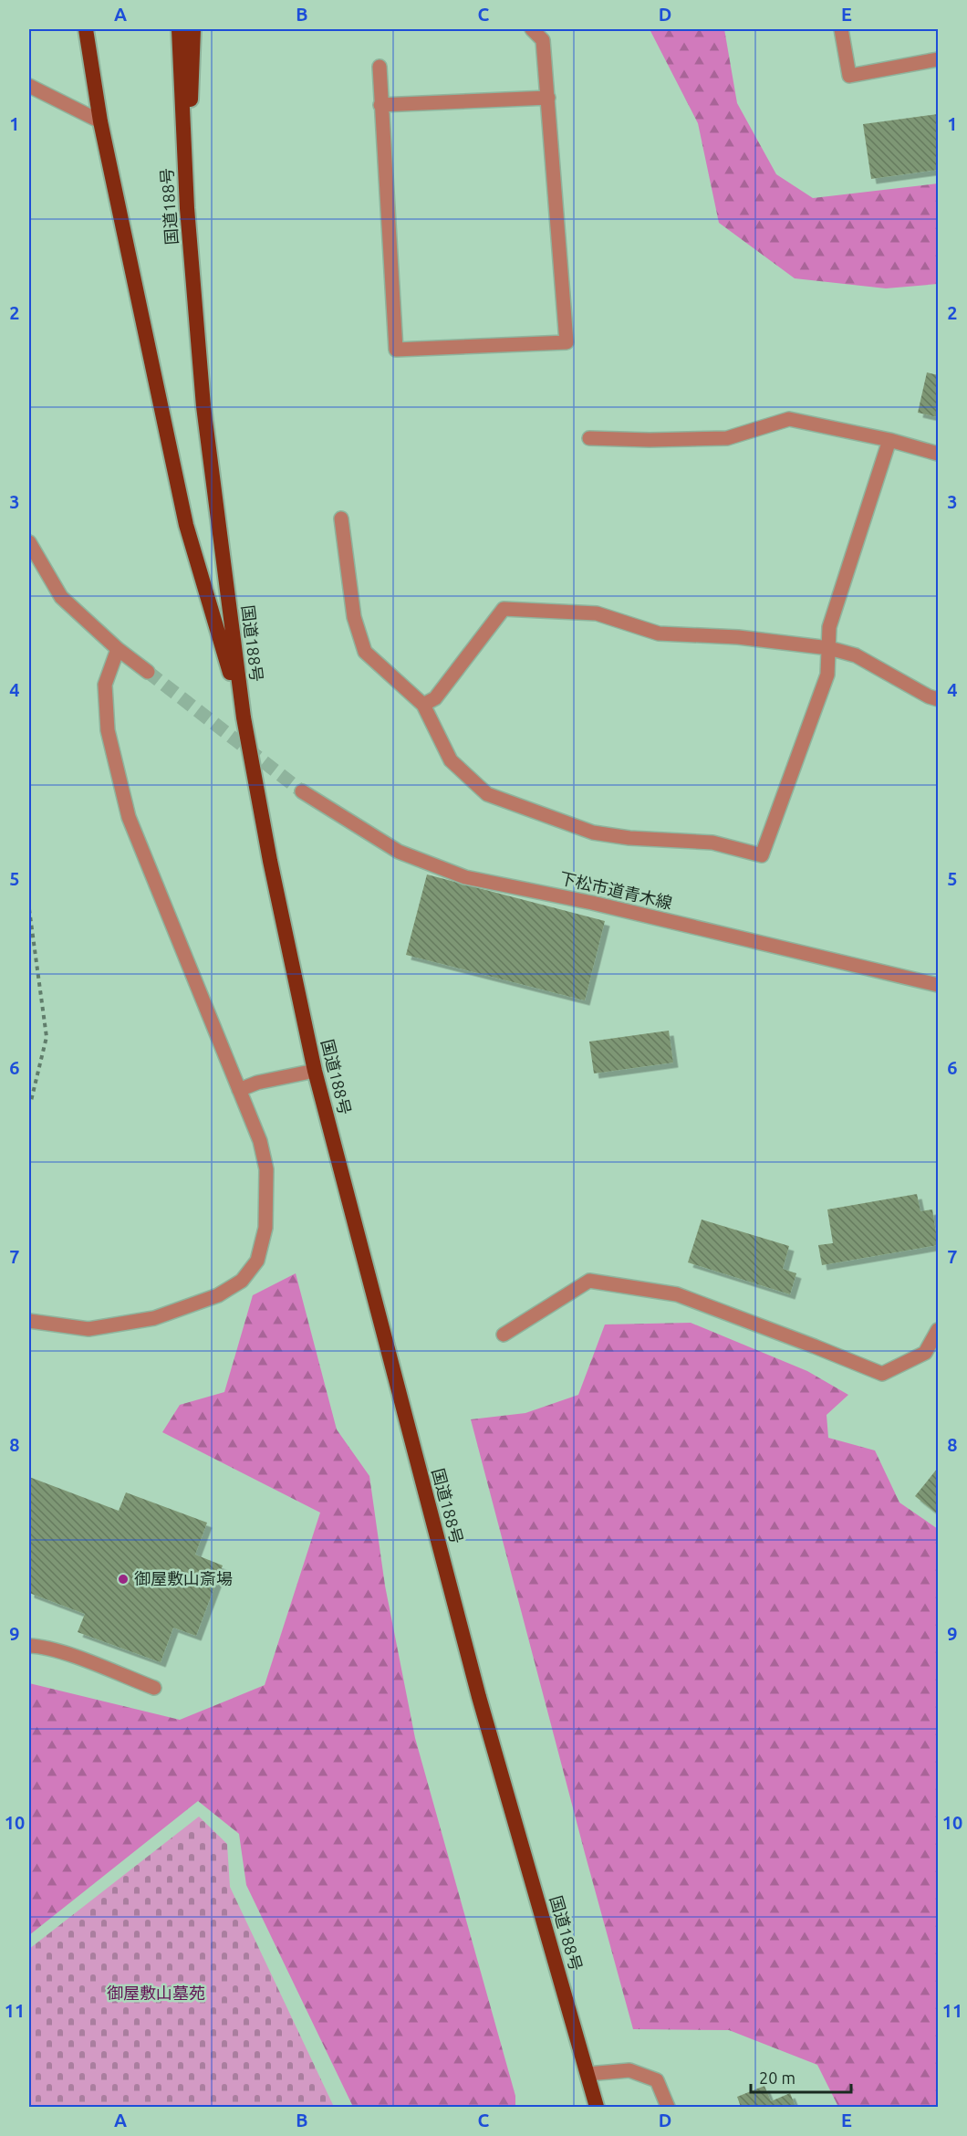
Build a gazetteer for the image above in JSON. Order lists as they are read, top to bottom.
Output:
{
  "streets": {
    "highway": ["国道188号"],
    "street": ["下松市道青木線"]
  },
  "parks": ["御屋敷山墓苑"],
  "places": ["御屋敷山斎場"],
  "scale_bar": "20 m",
  "grid": {
    "columns": [
      "A",
      "B",
      "C",
      "D",
      "E"
    ],
    "rows": [
      "1",
      "2",
      "3",
      "4",
      "5",
      "6",
      "7",
      "8",
      "9",
      "10",
      "11"
    ]
  }
}
